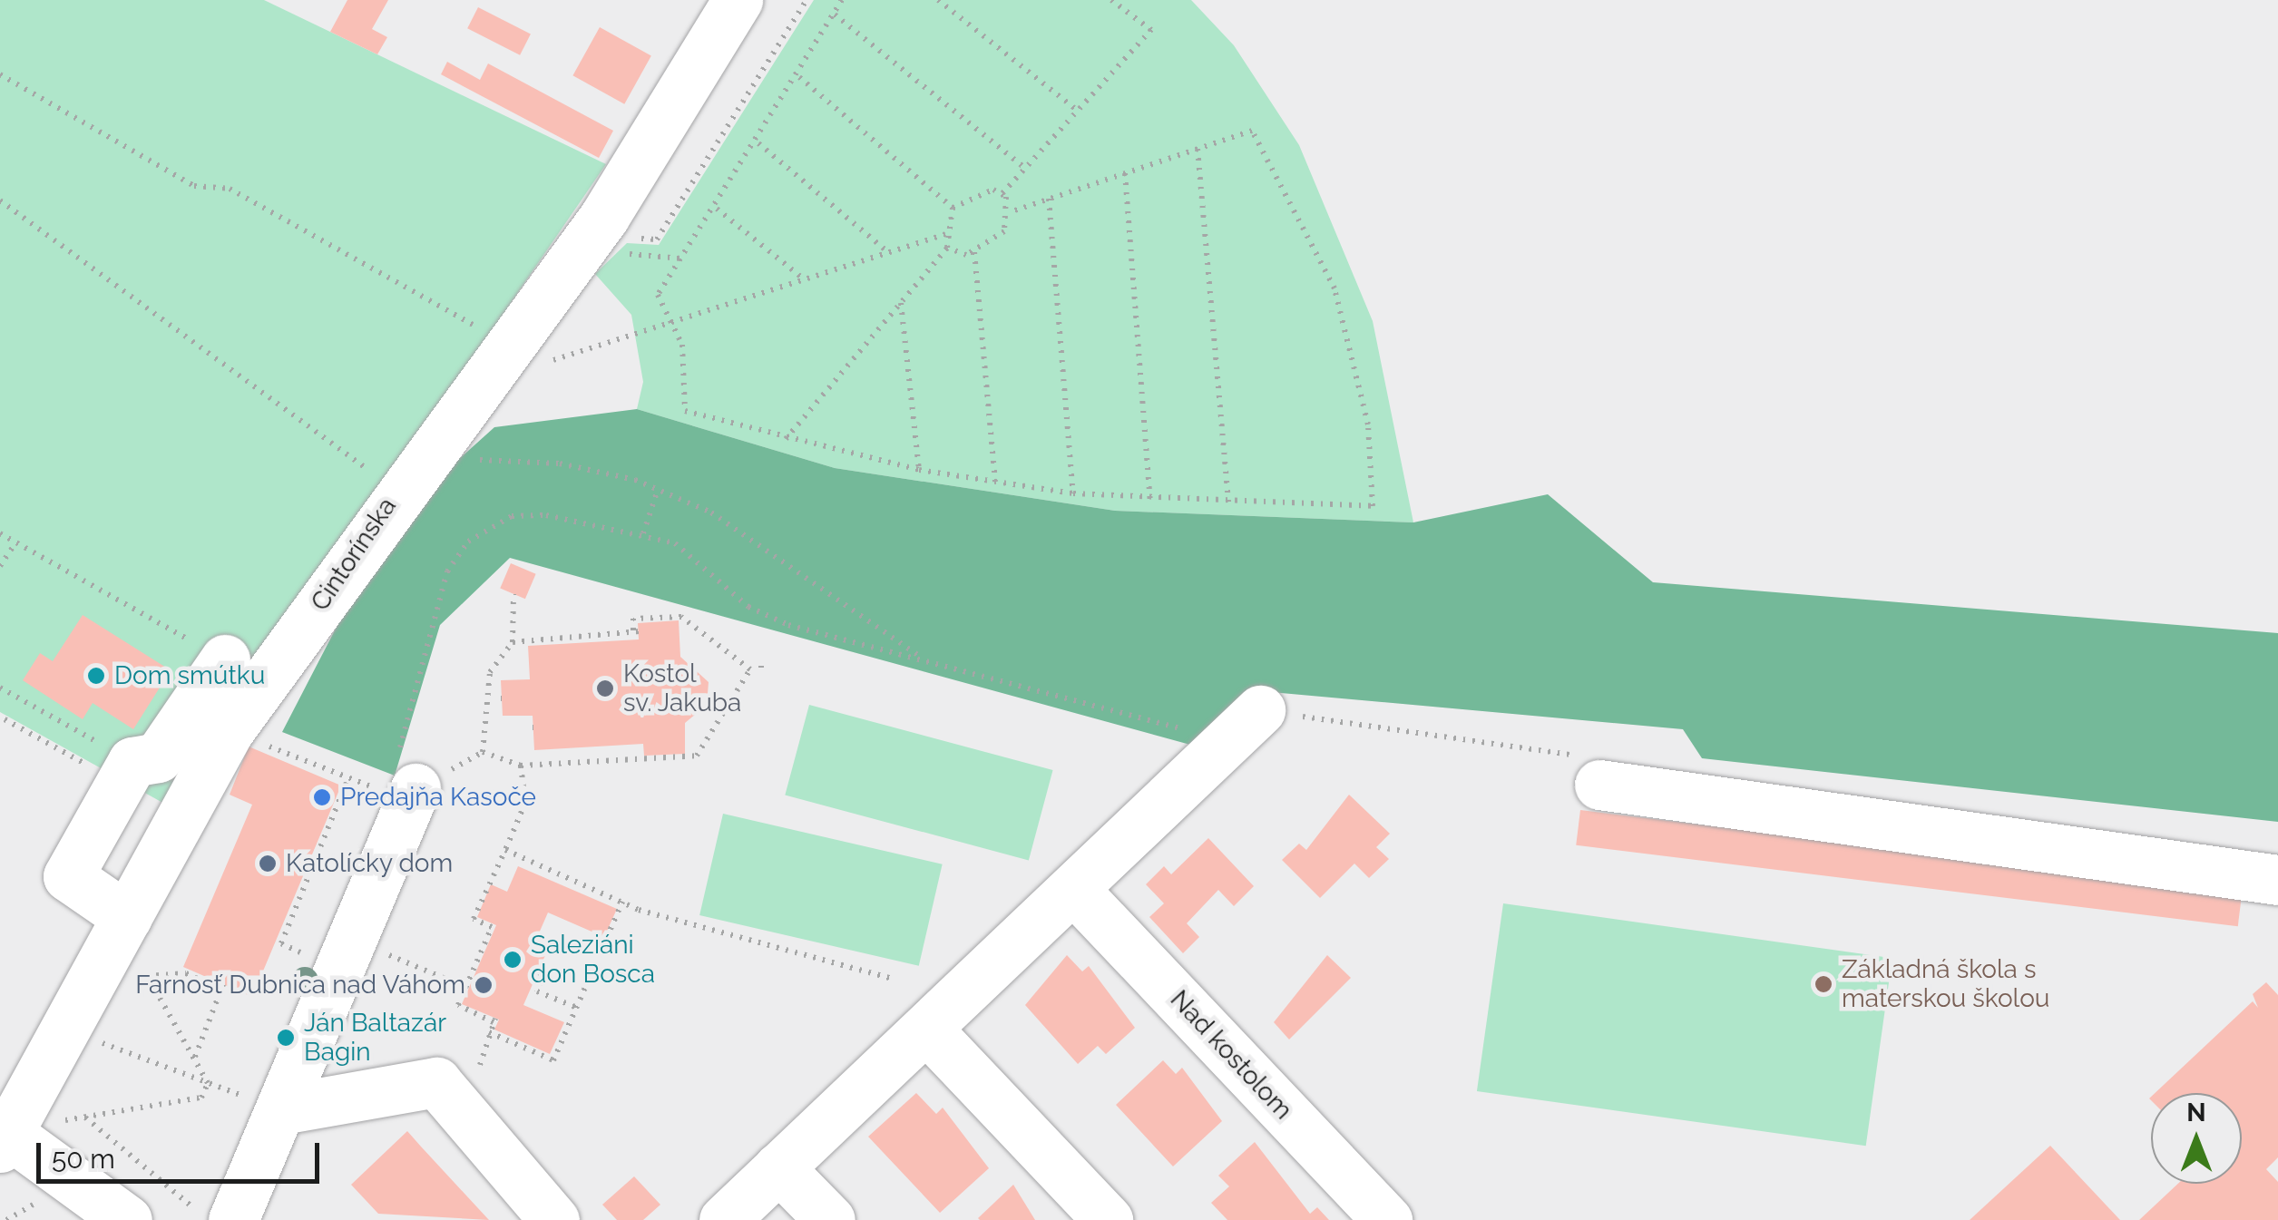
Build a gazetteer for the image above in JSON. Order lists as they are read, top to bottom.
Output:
{
  "streets": {
    "street": ["Cintorínska", "Nad kostolom"]
  },
  "places": [
    "Dom smútku",
    "Kostol sv. Jakuba",
    "Predajňa Kasoče",
    "Katolícky dom",
    "Saleziáni don Bosca",
    "Základná škola s materskou školou",
    "Farnosť Dubnica nad Váhom",
    "Ján Baltazár Bagin"
  ],
  "scale_bar": "50 m",
  "north": "top"
}
